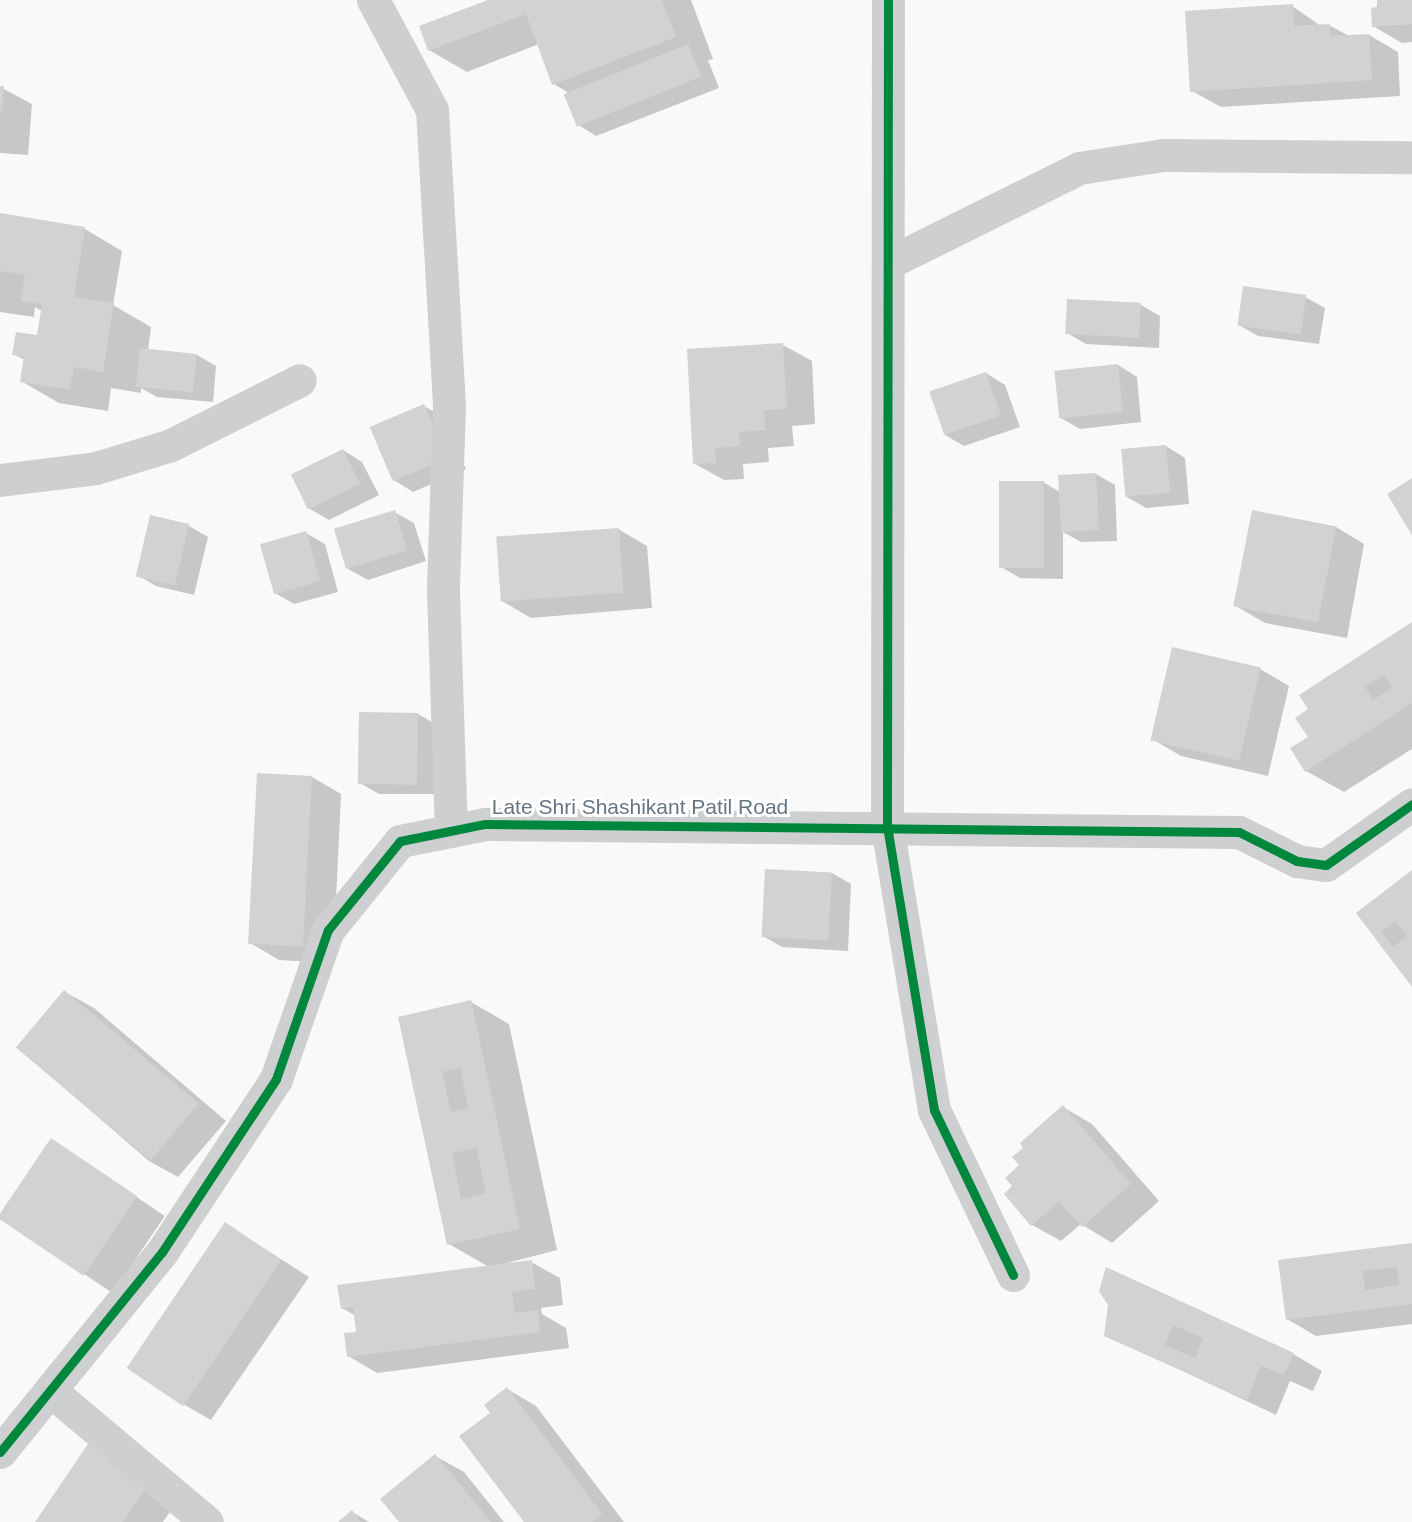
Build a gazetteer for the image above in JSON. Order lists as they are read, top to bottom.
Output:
{
  "streets": {
    "street": ["Late Shri Shashikant Patil Road"]
  }
}
